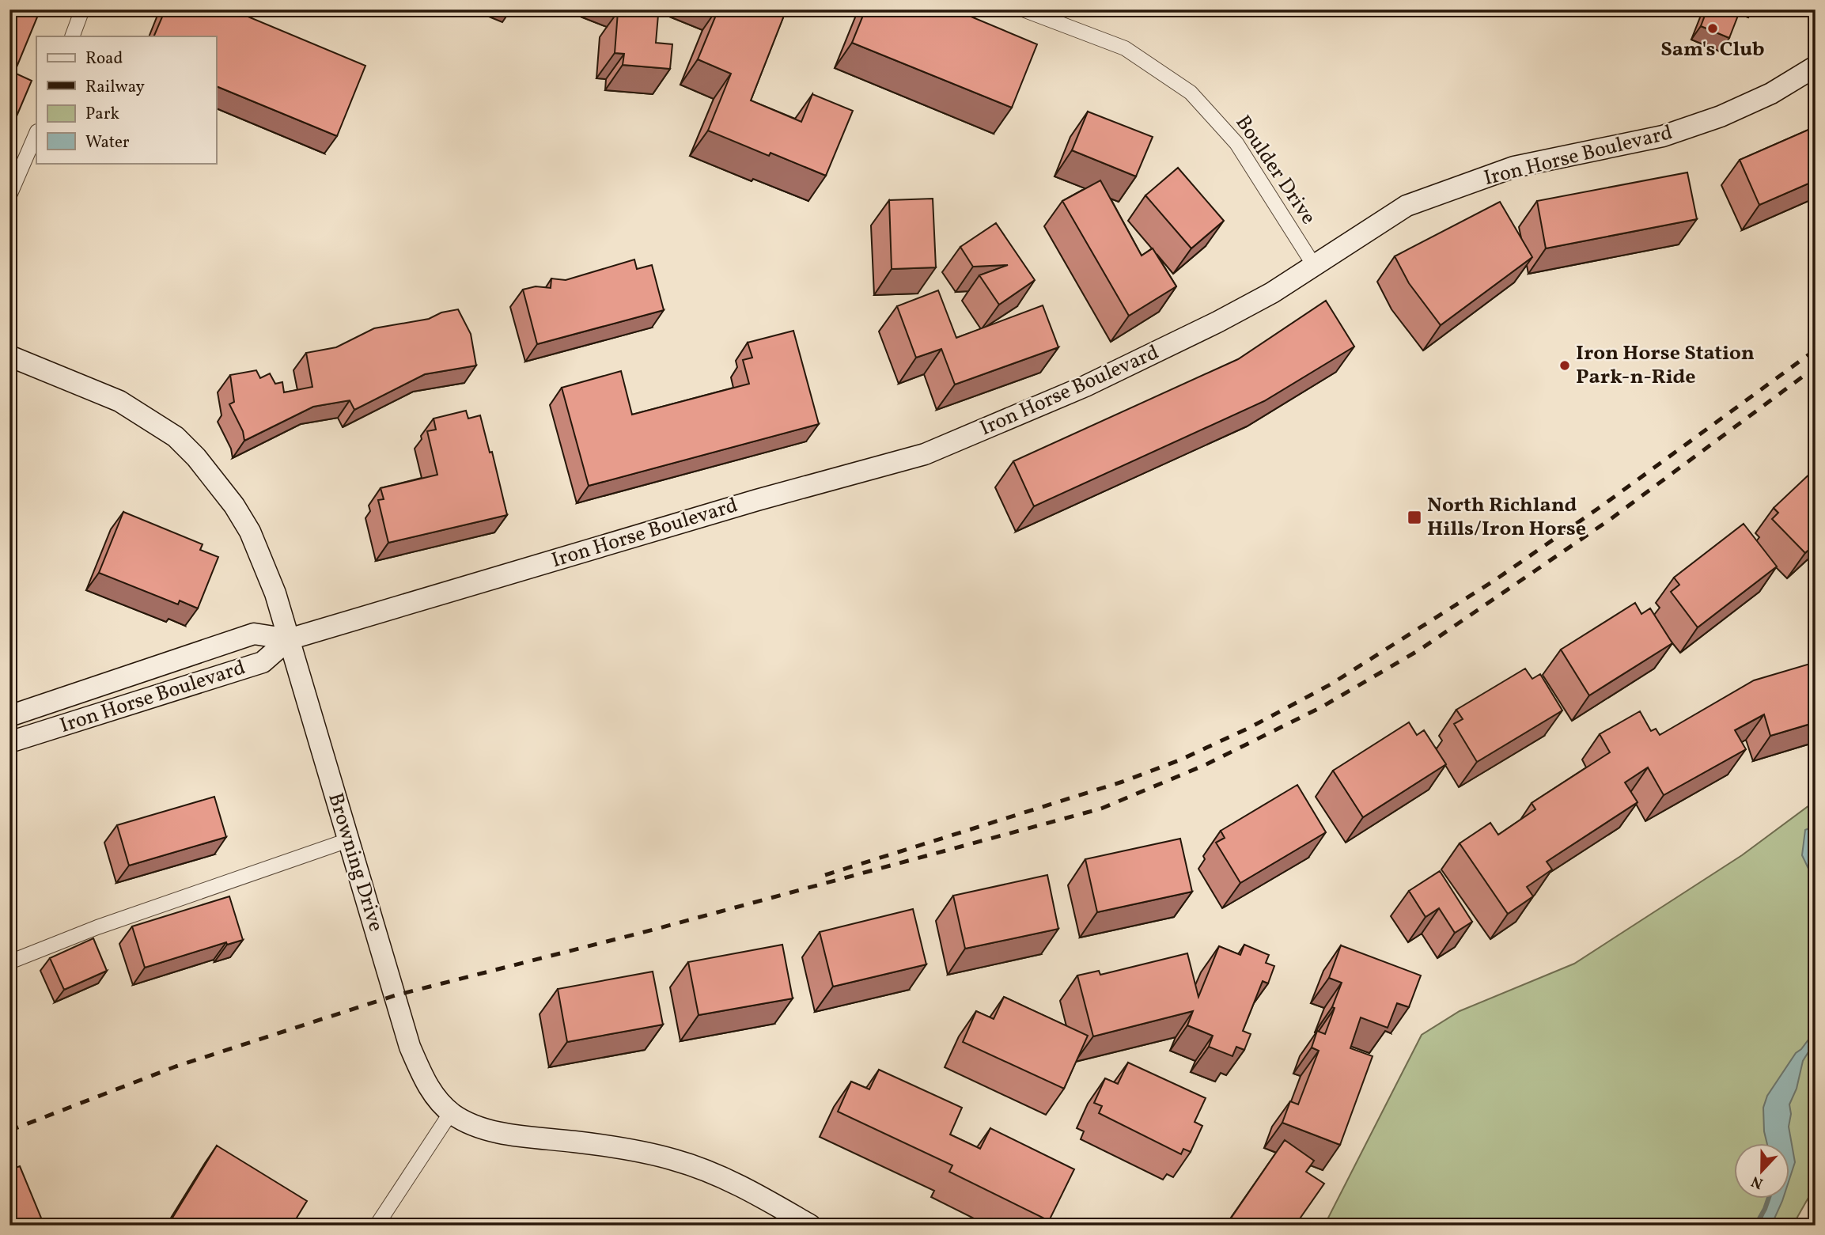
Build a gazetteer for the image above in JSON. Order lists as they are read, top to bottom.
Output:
{
  "streets": {
    "street": ["Iron Horse Boulevard", "Boulder Drive", "Browning Drive"]
  },
  "crossings": [
    ["Iron Horse Boulevard", "Boulder Drive"],
    ["Iron Horse Boulevard", "Browning Drive"]
  ],
  "places": {
    "other": ["Sam's Club", "Iron Horse Station Park-n-Ride"],
    "transit": ["North Richland Hills/Iron Horse"]
  },
  "legend": [
    "Road",
    "Railway",
    "Park",
    "Water"
  ],
  "north": "bottom"
}
